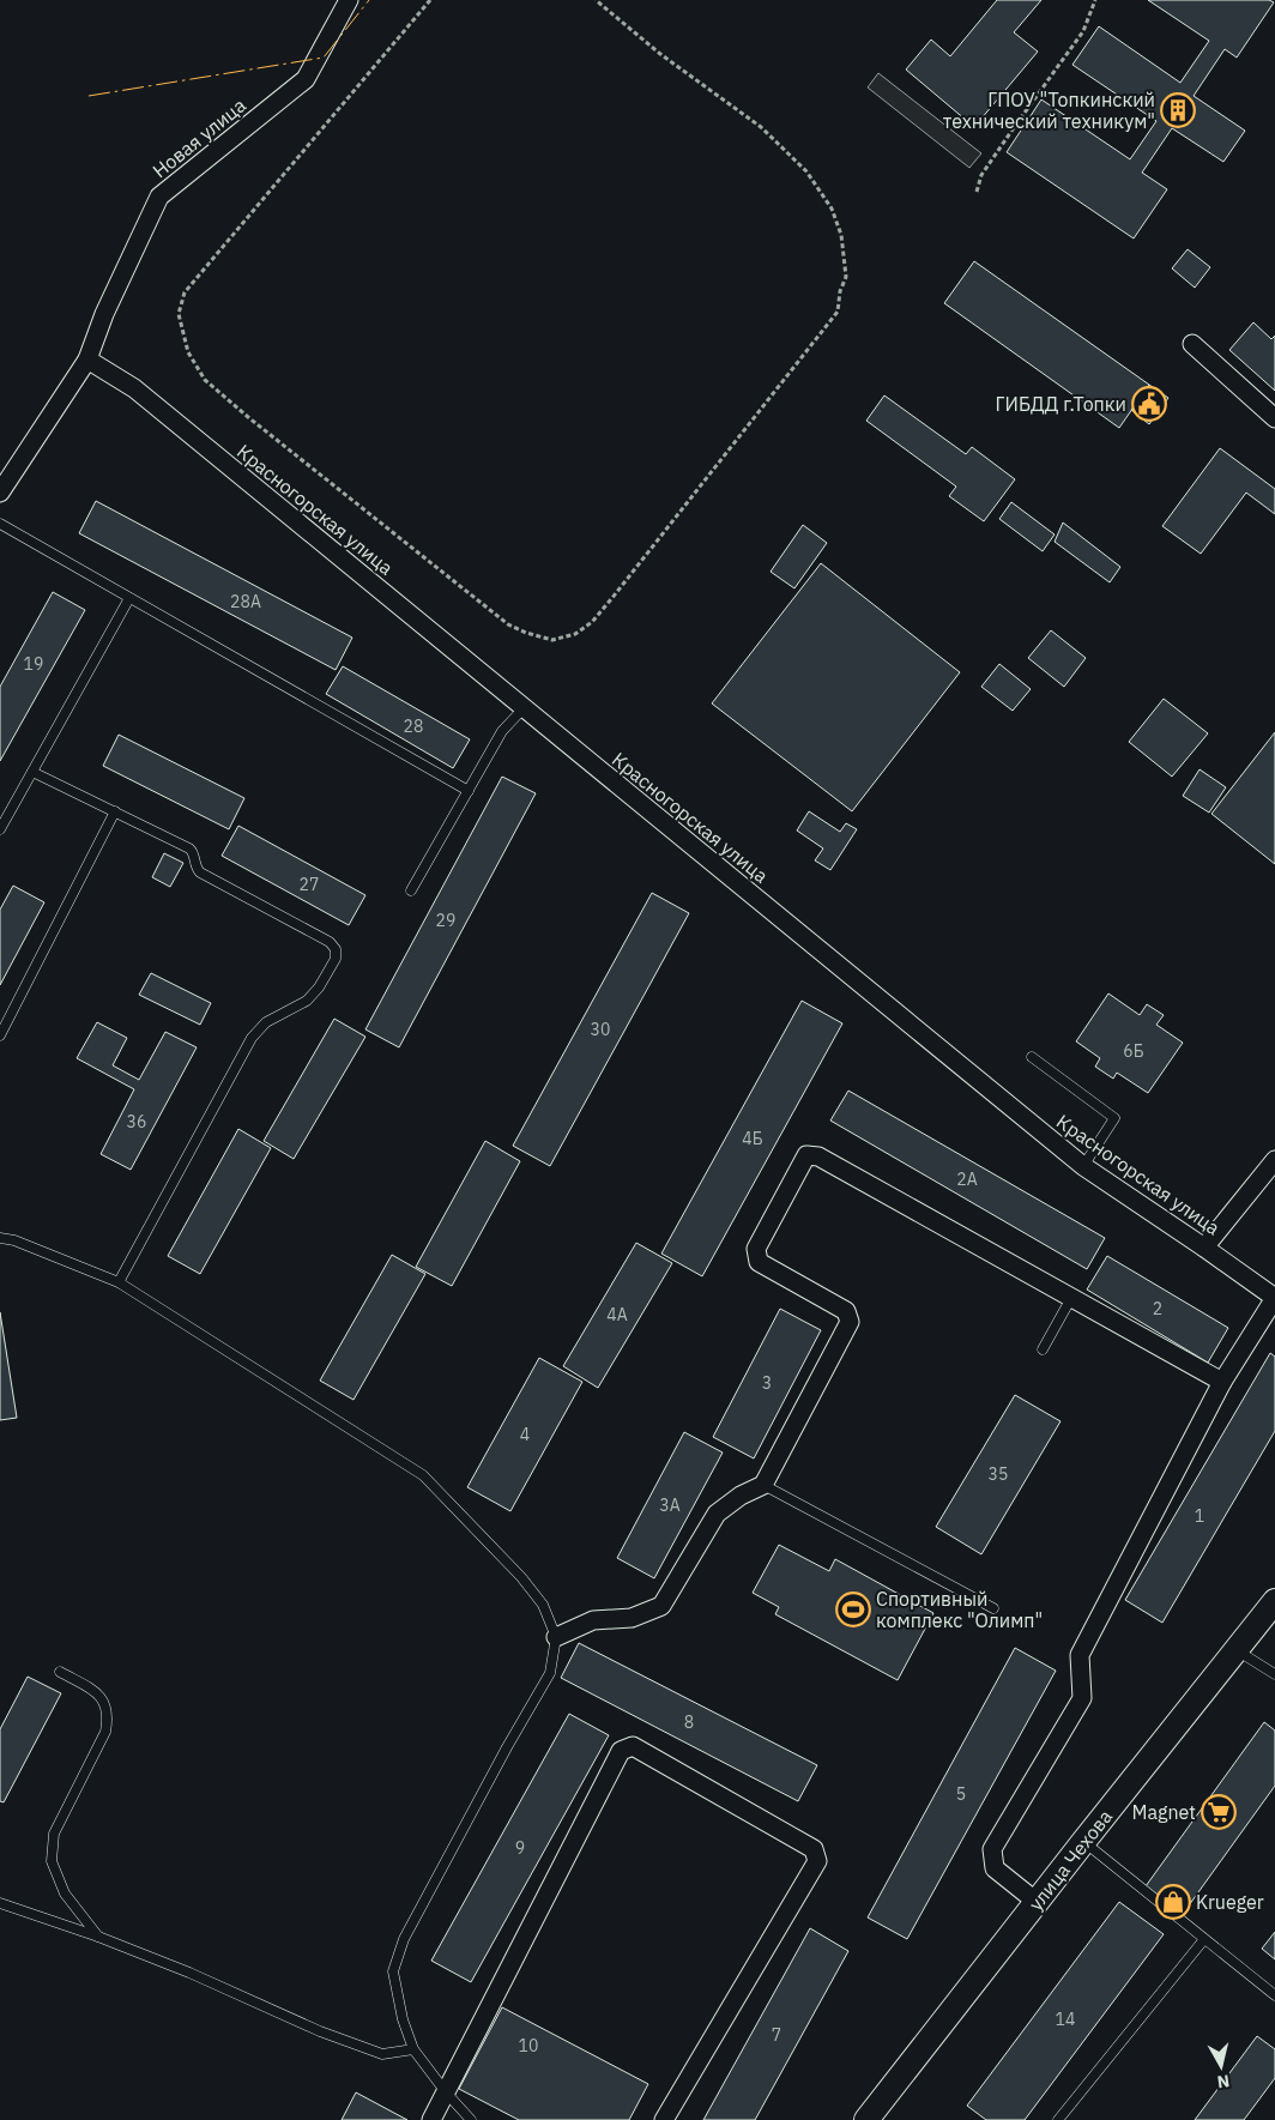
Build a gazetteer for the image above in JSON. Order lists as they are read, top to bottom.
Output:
{
  "streets": {
    "street": ["Новая улица", "Красногорская улица", "улица Чехова"]
  },
  "crossings": [
    ["Новая улица", "Красногорская улица"]
  ],
  "places": {
    "building": ["ГПОУ \"Топкинский технический техникум\""],
    "public building": ["ГИБДД г.Топки"],
    "sports": ["Спортивный комплекс \"Олимп\""],
    "supermarket": ["Magnet"],
    "shop": ["Krueger"]
  },
  "house_numbers": [
    "28А",
    "19",
    "28",
    "27",
    "29",
    "30",
    "6Б",
    "36",
    "4Б",
    "2А",
    "2",
    "4А",
    "3",
    "4",
    "35",
    "3А",
    "1",
    "8",
    "5",
    "9",
    "14",
    "7",
    "10"
  ],
  "north": "bottom"
}
